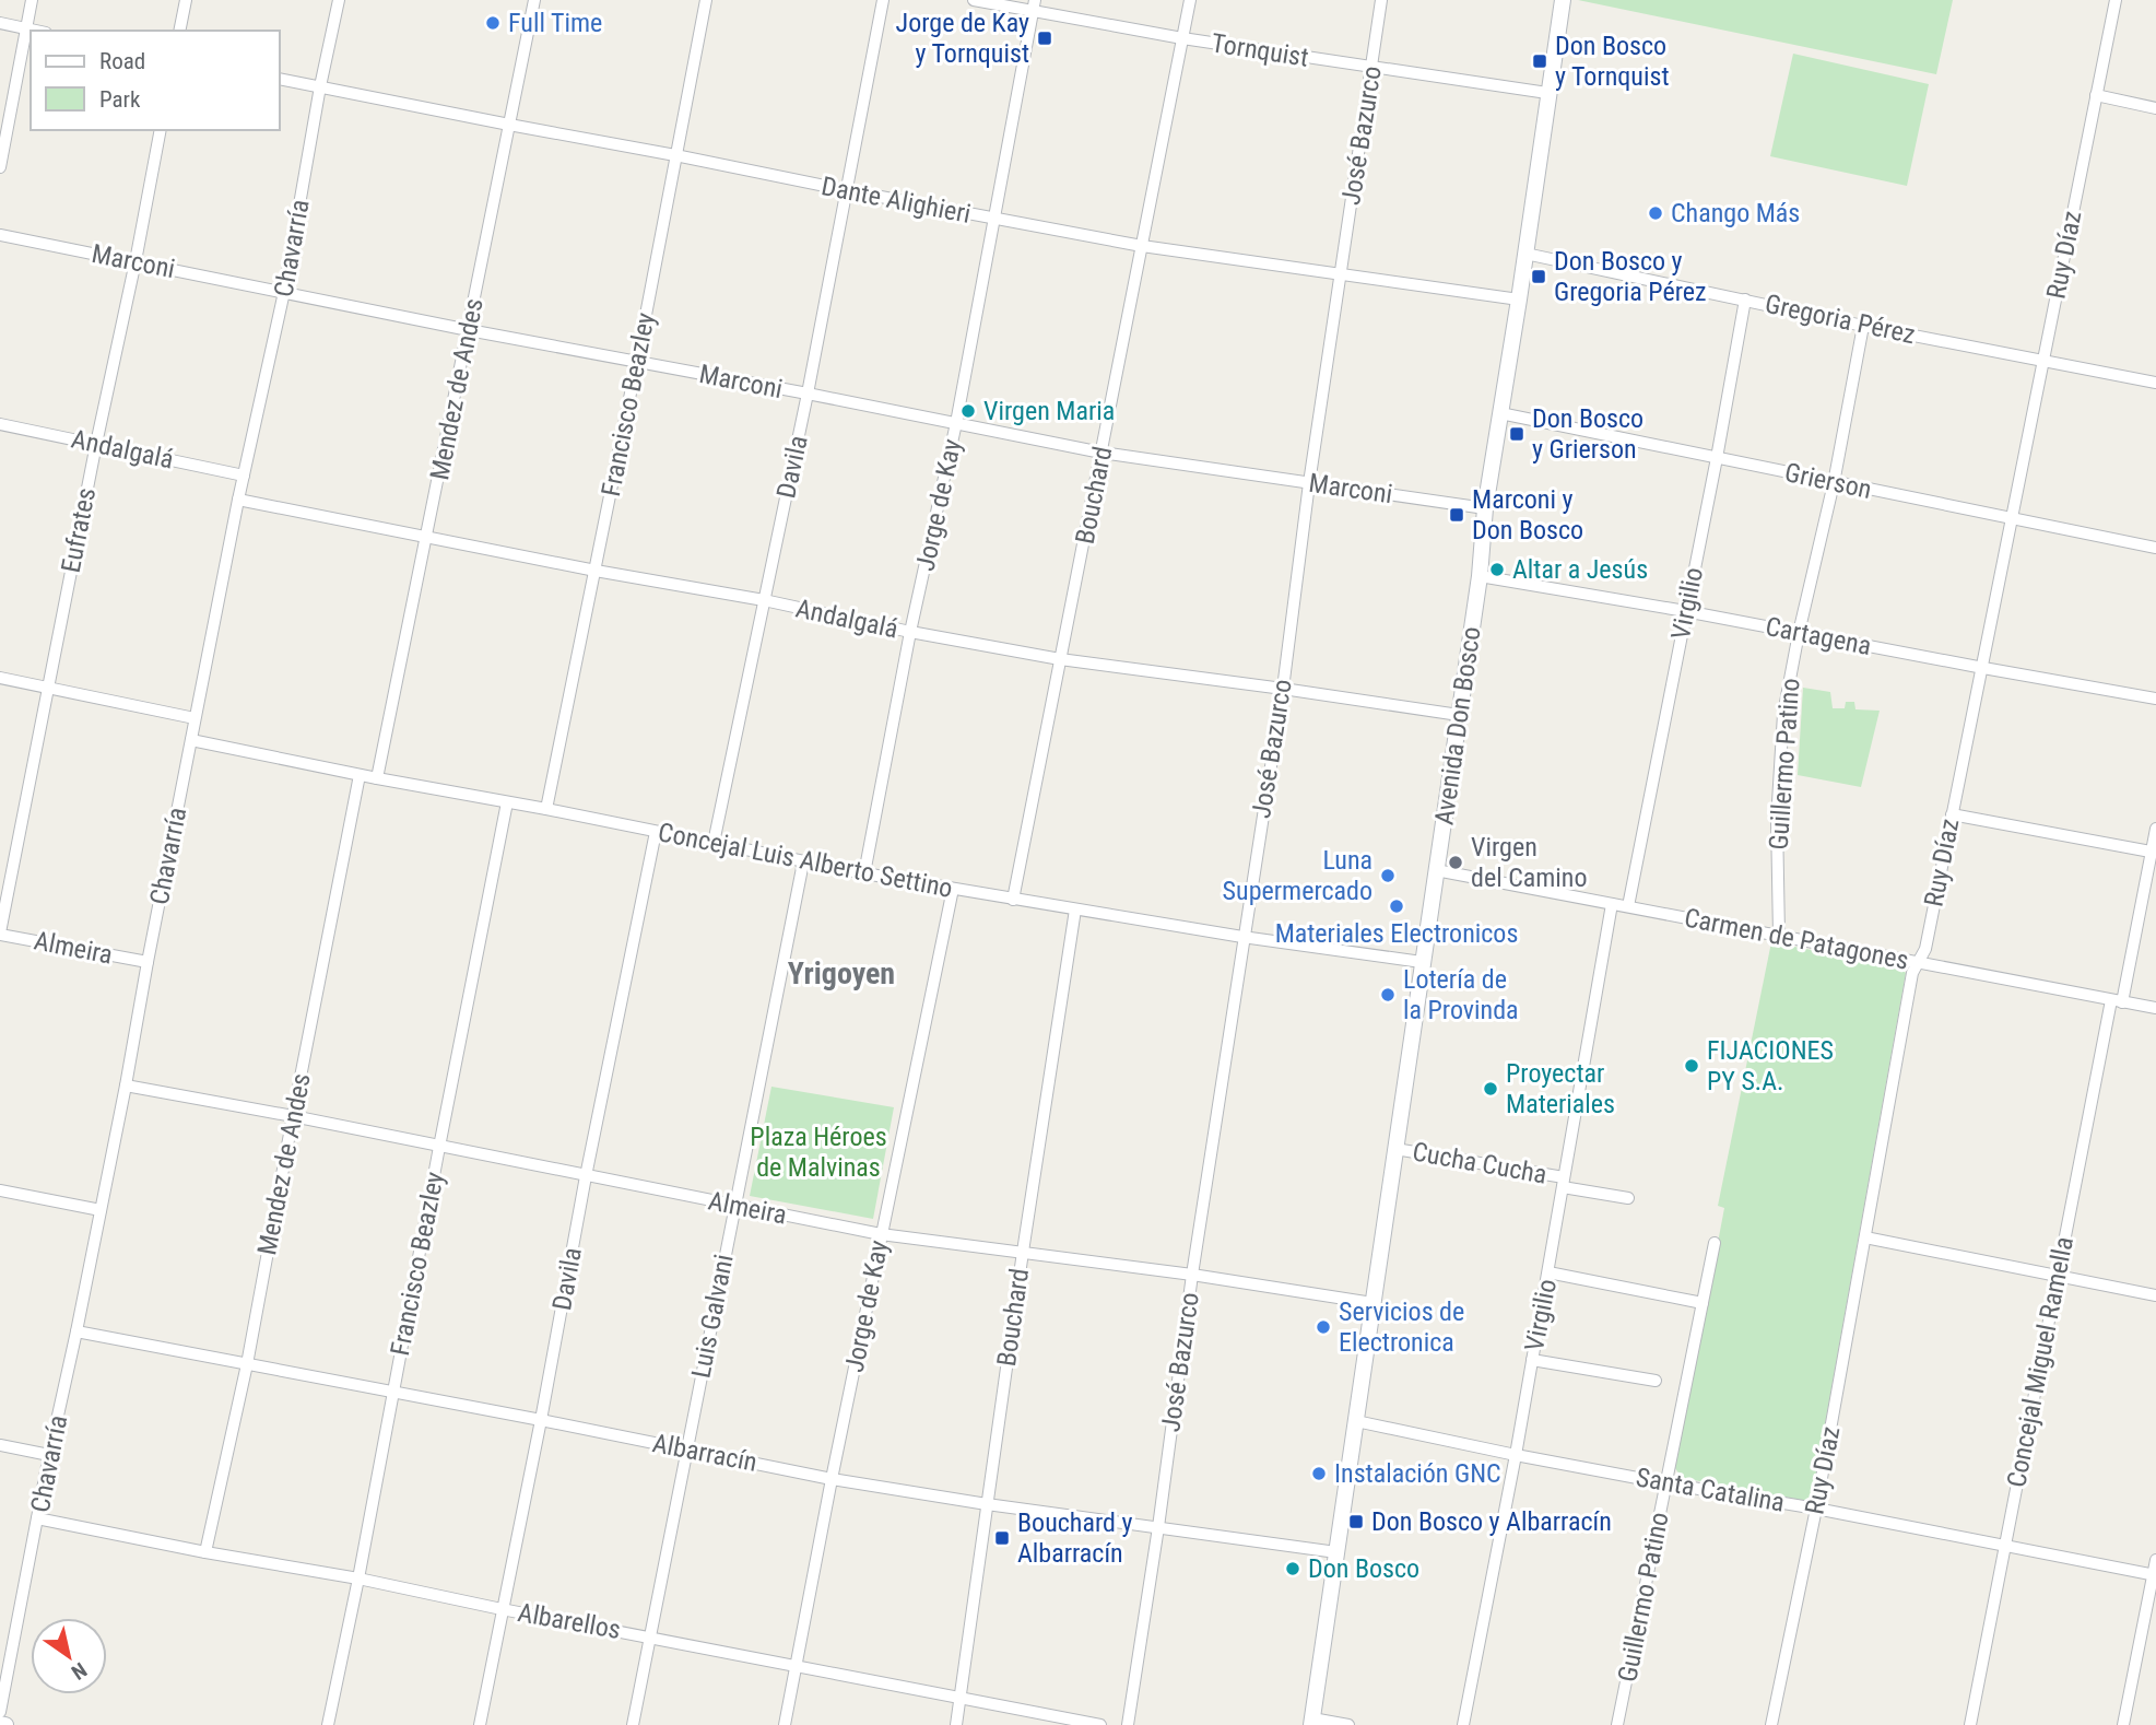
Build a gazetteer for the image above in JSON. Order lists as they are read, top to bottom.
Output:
{
  "streets": {
    "main road": ["Avenida Don Bosco"],
    "street": [
      "Tornquist",
      "José Bazurco",
      "Dante Alighieri",
      "Chavarría",
      "Ruy Díaz",
      "Marconi",
      "Gregoria Pérez",
      "Mendez de Andes",
      "Francisco Beazley",
      "Andalgalá",
      "Davila",
      "Grierson",
      "Bouchard",
      "Jorge de Kay",
      "Eufrates",
      "Virgilio",
      "Cartagena",
      "Guillermo Patino",
      "Concejal Luis Alberto Settino",
      "Carmen de Patagones",
      "Almeira",
      "Cucha Cucha",
      "Luis Galvani",
      "Concejal Miguel Ramella",
      "Albarracín",
      "Santa Catalina",
      "Albarellos"
    ]
  },
  "crossings": [
    ["Tornquist", "José Bazurco"],
    ["Tornquist", "Bouchard"],
    ["Tornquist", "Jorge de Kay"],
    ["Tornquist", "Avenida Don Bosco"],
    ["José Bazurco", "Dante Alighieri"],
    ["José Bazurco", "Marconi"],
    ["José Bazurco", "Andalgalá"],
    ["José Bazurco", "Concejal Luis Alberto Settino"],
    ["José Bazurco", "Almeira"],
    ["José Bazurco", "Albarracín"],
    ["Dante Alighieri", "Chavarría"],
    ["Dante Alighieri", "Mendez de Andes"],
    ["Dante Alighieri", "Francisco Beazley"],
    ["Dante Alighieri", "Davila"],
    ["Dante Alighieri", "Bouchard"],
    ["Dante Alighieri", "Jorge de Kay"],
    ["Dante Alighieri", "Avenida Don Bosco"],
    ["Chavarría", "Marconi"],
    ["Chavarría", "Andalgalá"],
    ["Chavarría", "Concejal Luis Alberto Settino"],
    ["Chavarría", "Almeira"],
    ["Chavarría", "Albarracín"],
    ["Chavarría", "Albarellos"],
    ["Ruy Díaz", "Gregoria Pérez"],
    ["Ruy Díaz", "Grierson"],
    ["Ruy Díaz", "Cartagena"],
    ["Ruy Díaz", "Carmen de Patagones"],
    ["Ruy Díaz", "Santa Catalina"],
    ["Marconi", "Mendez de Andes"],
    ["Marconi", "Francisco Beazley"],
    ["Marconi", "Davila"],
    ["Marconi", "Bouchard"],
    ["Marconi", "Jorge de Kay"],
    ["Marconi", "Eufrates"],
    ["Marconi", "Avenida Don Bosco"],
    ["Gregoria Pérez", "Virgilio"],
    ["Gregoria Pérez", "Avenida Don Bosco"],
    ["Gregoria Pérez", "Guillermo Patino"],
    ["Mendez de Andes", "Andalgalá"],
    ["Mendez de Andes", "Concejal Luis Alberto Settino"],
    ["Mendez de Andes", "Almeira"],
    ["Mendez de Andes", "Albarracín"],
    ["Mendez de Andes", "Albarellos"],
    ["Francisco Beazley", "Andalgalá"],
    ["Francisco Beazley", "Concejal Luis Alberto Settino"],
    ["Francisco Beazley", "Almeira"],
    ["Francisco Beazley", "Albarracín"],
    ["Francisco Beazley", "Albarellos"],
    ["Andalgalá", "Davila"],
    ["Andalgalá", "Bouchard"],
    ["Andalgalá", "Jorge de Kay"],
    ["Andalgalá", "Eufrates"],
    ["Andalgalá", "Avenida Don Bosco"],
    ["Davila", "Concejal Luis Alberto Settino"],
    ["Davila", "Almeira"],
    ["Davila", "Albarracín"],
    ["Davila", "Albarellos"],
    ["Grierson", "Virgilio"],
    ["Grierson", "Avenida Don Bosco"],
    ["Grierson", "Guillermo Patino"],
    ["Bouchard", "Concejal Luis Alberto Settino"],
    ["Bouchard", "Almeira"],
    ["Bouchard", "Albarracín"],
    ["Bouchard", "Albarellos"],
    ["Jorge de Kay", "Concejal Luis Alberto Settino"],
    ["Jorge de Kay", "Almeira"],
    ["Jorge de Kay", "Albarracín"],
    ["Jorge de Kay", "Albarellos"],
    ["Eufrates", "Almeira"],
    ["Virgilio", "Cartagena"],
    ["Virgilio", "Carmen de Patagones"],
    ["Virgilio", "Cucha Cucha"],
    ["Virgilio", "Santa Catalina"],
    ["Cartagena", "Avenida Don Bosco"],
    ["Cartagena", "Guillermo Patino"],
    ["Avenida Don Bosco", "Concejal Luis Alberto Settino"],
    ["Avenida Don Bosco", "Carmen de Patagones"],
    ["Avenida Don Bosco", "Almeira"],
    ["Avenida Don Bosco", "Cucha Cucha"],
    ["Avenida Don Bosco", "Albarracín"],
    ["Avenida Don Bosco", "Santa Catalina"],
    ["Guillermo Patino", "Carmen de Patagones"],
    ["Guillermo Patino", "Santa Catalina"],
    ["Concejal Luis Alberto Settino", "Luis Galvani"],
    ["Carmen de Patagones", "Concejal Miguel Ramella"],
    ["Almeira", "Luis Galvani"],
    ["Luis Galvani", "Albarracín"],
    ["Luis Galvani", "Albarellos"],
    ["Concejal Miguel Ramella", "Santa Catalina"]
  ],
  "districts": ["Yrigoyen"],
  "parks": ["Plaza Héroes de Malvinas"],
  "places": {
    "other": [
      "Full Time",
      "Chango Más",
      "Virgen Maria",
      "Altar a Jesús",
      "Virgen del Camino",
      "Luna Supermercado",
      "Materiales Electronicos",
      "Lotería de la Provinda",
      "FIJACIONES PY S.A.",
      "Proyectar Materiales",
      "Servicios de Electronica",
      "Instalación GNC",
      "Don Bosco"
    ],
    "transit": [
      "Jorge de Kay y Tornquist",
      "Don Bosco y Tornquist",
      "Don Bosco y Gregoria Pérez",
      "Don Bosco y Grierson",
      "Marconi y Don Bosco",
      "Don Bosco y Albarracín",
      "Bouchard y Albarracín"
    ]
  },
  "legend": ["Road", "Park"],
  "north": "bottom right"
}
